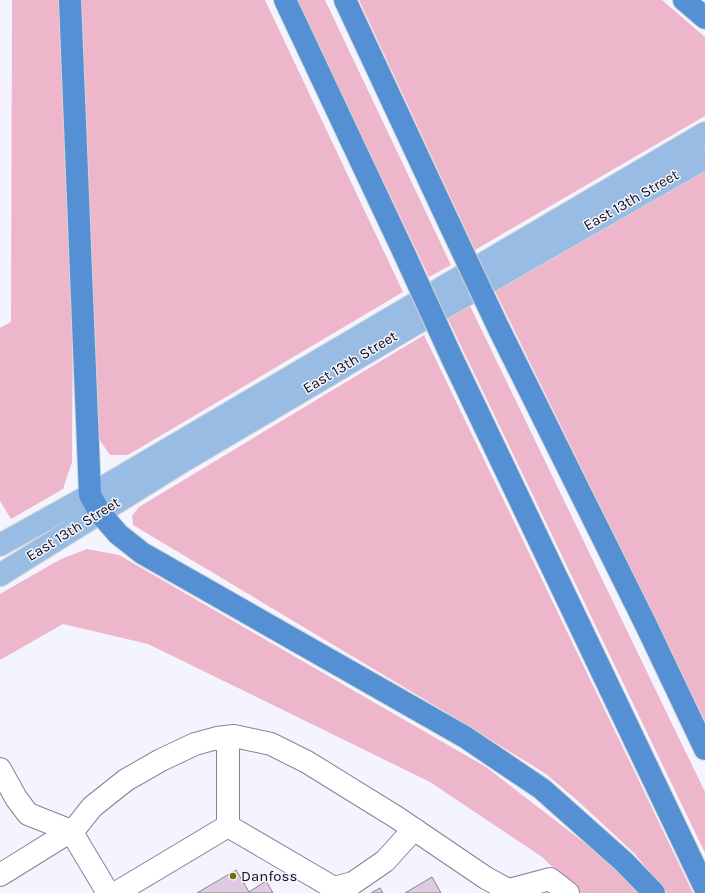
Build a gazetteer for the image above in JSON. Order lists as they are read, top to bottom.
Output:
{
  "streets": {
    "main road": ["East 13th Street"]
  },
  "places": ["Danfoss"]
}
